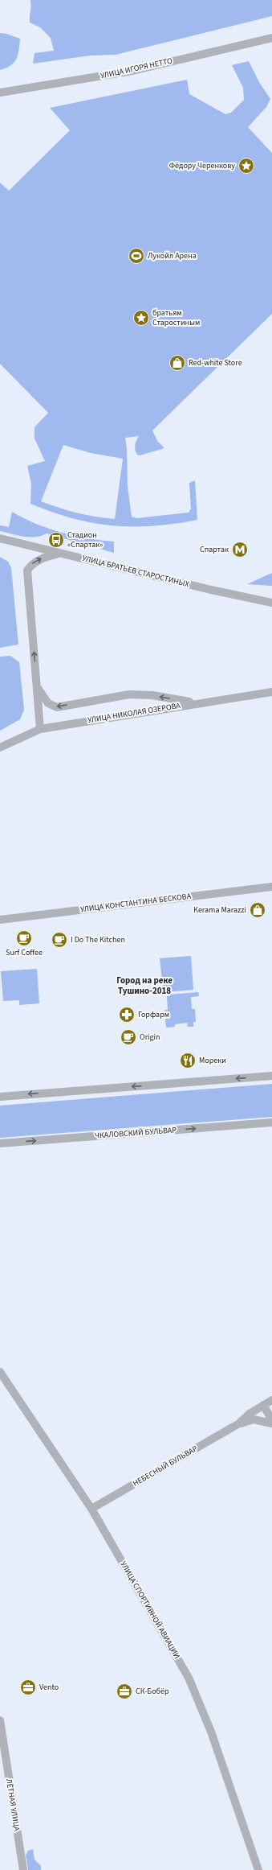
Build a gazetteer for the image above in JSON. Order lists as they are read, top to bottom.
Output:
{
  "streets": {
    "street": [
      "УЛИЦА ИГОРЯ НЕТТО",
      "УЛИЦА БРАТЬЕВ СТАРОСТИНЫХ",
      "УЛИЦА НИКОЛАЯ ОЗЕРОВА",
      "УЛИЦА КОНСТАНТИНА БЕСКОВА",
      "ЧКАЛОВСКИЙ БУЛЬВАР",
      "НЕБЕСНЫЙ БУЛЬВАР",
      "УЛИЦА СПОРТИВНОЙ АВИАЦИИ",
      "ЛЁТНАЯ УЛИЦА"
    ]
  },
  "crossings": [
    ["НЕБЕСНЫЙ БУЛЬВАР", "УЛИЦА СПОРТИВНОЙ АВИАЦИИ"]
  ],
  "districts": ["Город на реке Тушино-2018"],
  "places": {
    "place": ["Фёдору Черенкову", "братьям Старостиным"],
    "sports": ["Лукойл Арена"],
    "shop": ["Red-white Store", "Kerama Marazzi"],
    "bus stop": ["Стадион «Спартак»"],
    "metro station": ["Спартак"],
    "cafe": ["Surf Coffee", "I Do The Kitchen", "Origin"],
    "pharmacy": ["Горфарм"],
    "restaurant": ["Мореки"],
    "office": ["Vento", "СК-Бобёр"]
  }
}
